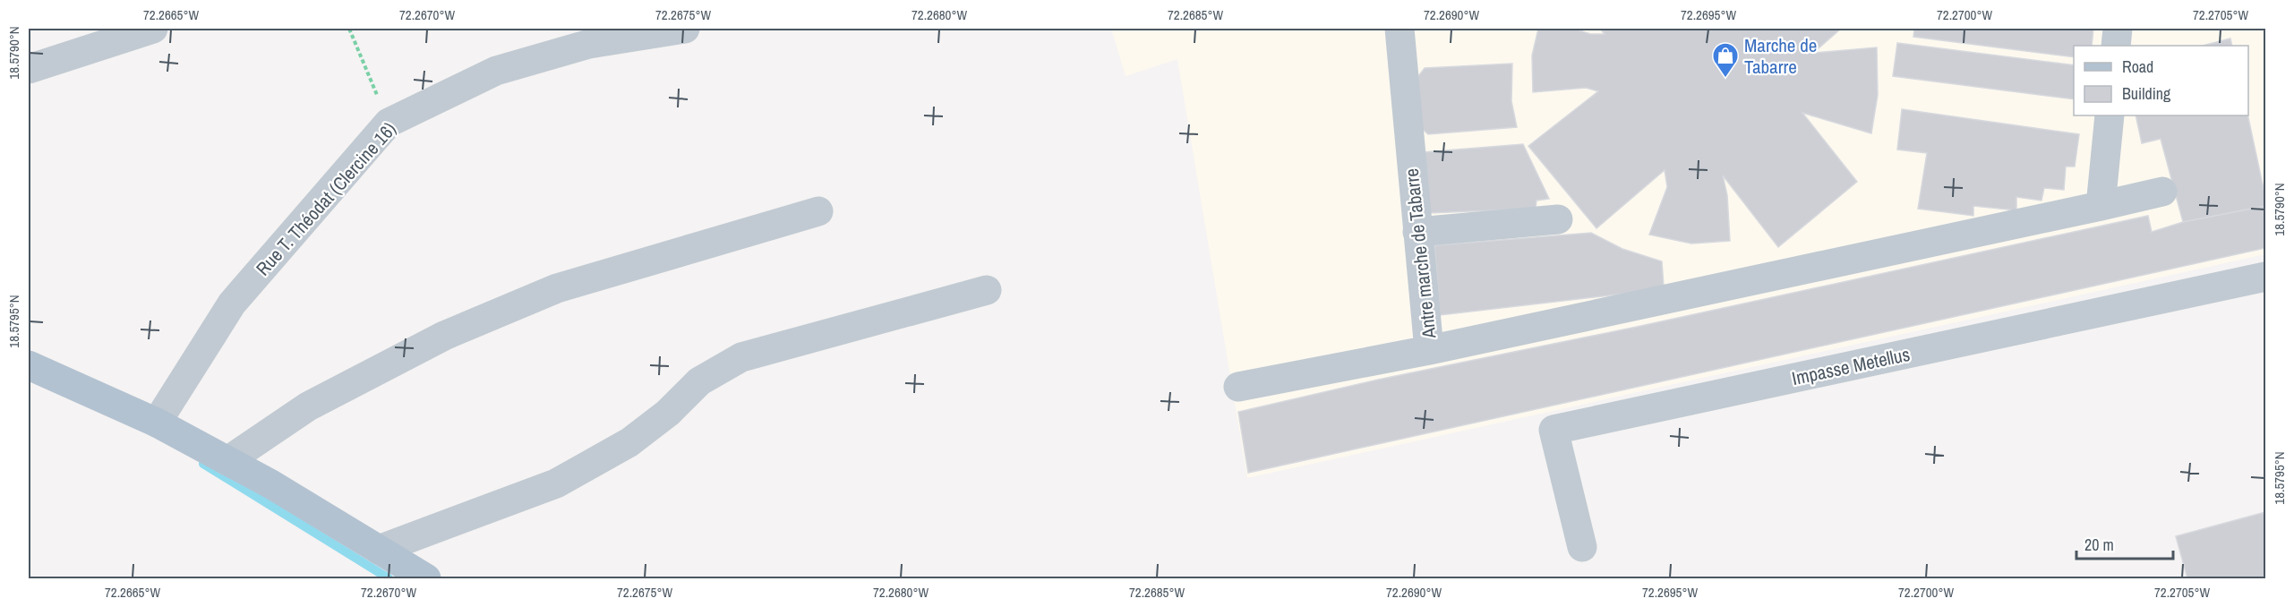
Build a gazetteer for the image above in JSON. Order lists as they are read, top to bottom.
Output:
{
  "streets": {
    "street": ["Rue T. Théodat (Clercine 16)", "Antre marche de Tabarre", "Impasse Metellus"]
  },
  "places": {
    "shop": ["Marche de Tabarre"]
  },
  "legend": ["Road", "Building"],
  "scale_bar": "20 m",
  "coordinates": [
    "72.2665°W",
    "72.2670°W",
    "72.2675°W",
    "72.2680°W",
    "72.2685°W",
    "72.2690°W",
    "72.2695°W",
    "72.2700°W",
    "72.2705°W",
    "18.5790°N",
    "18.5795°N"
  ]
}
